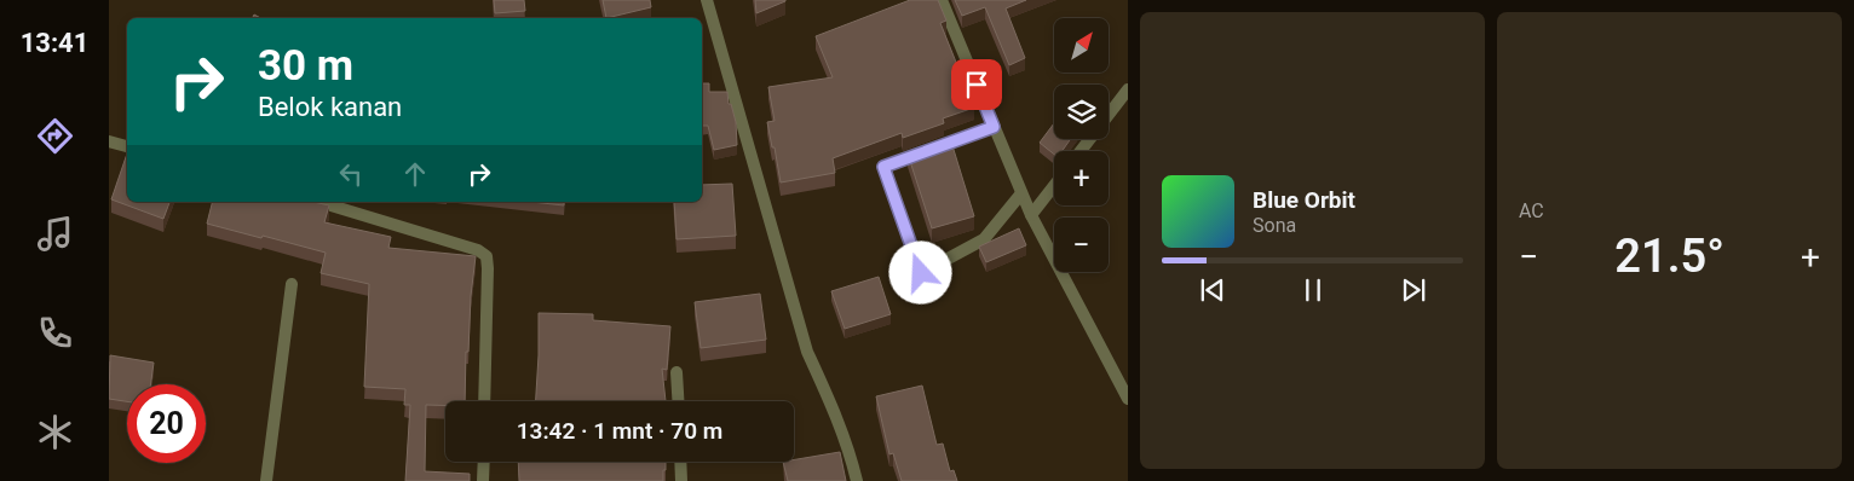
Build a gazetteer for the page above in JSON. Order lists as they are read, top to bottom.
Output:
{
  "north": "top right",
  "page": {
    "tabs": "13:41",
    "tile": "AC",
    "map_buttons": ["+", "−"],
    "turn": ["30 m", "Belok kanan"],
    "song": ["Blue Orbit", "Sona"],
    "heat": ["−", "21.5°", "+"],
    "limit": "20",
    "trip": "13:42 · 1 mnt · 70 m"
  }
}
